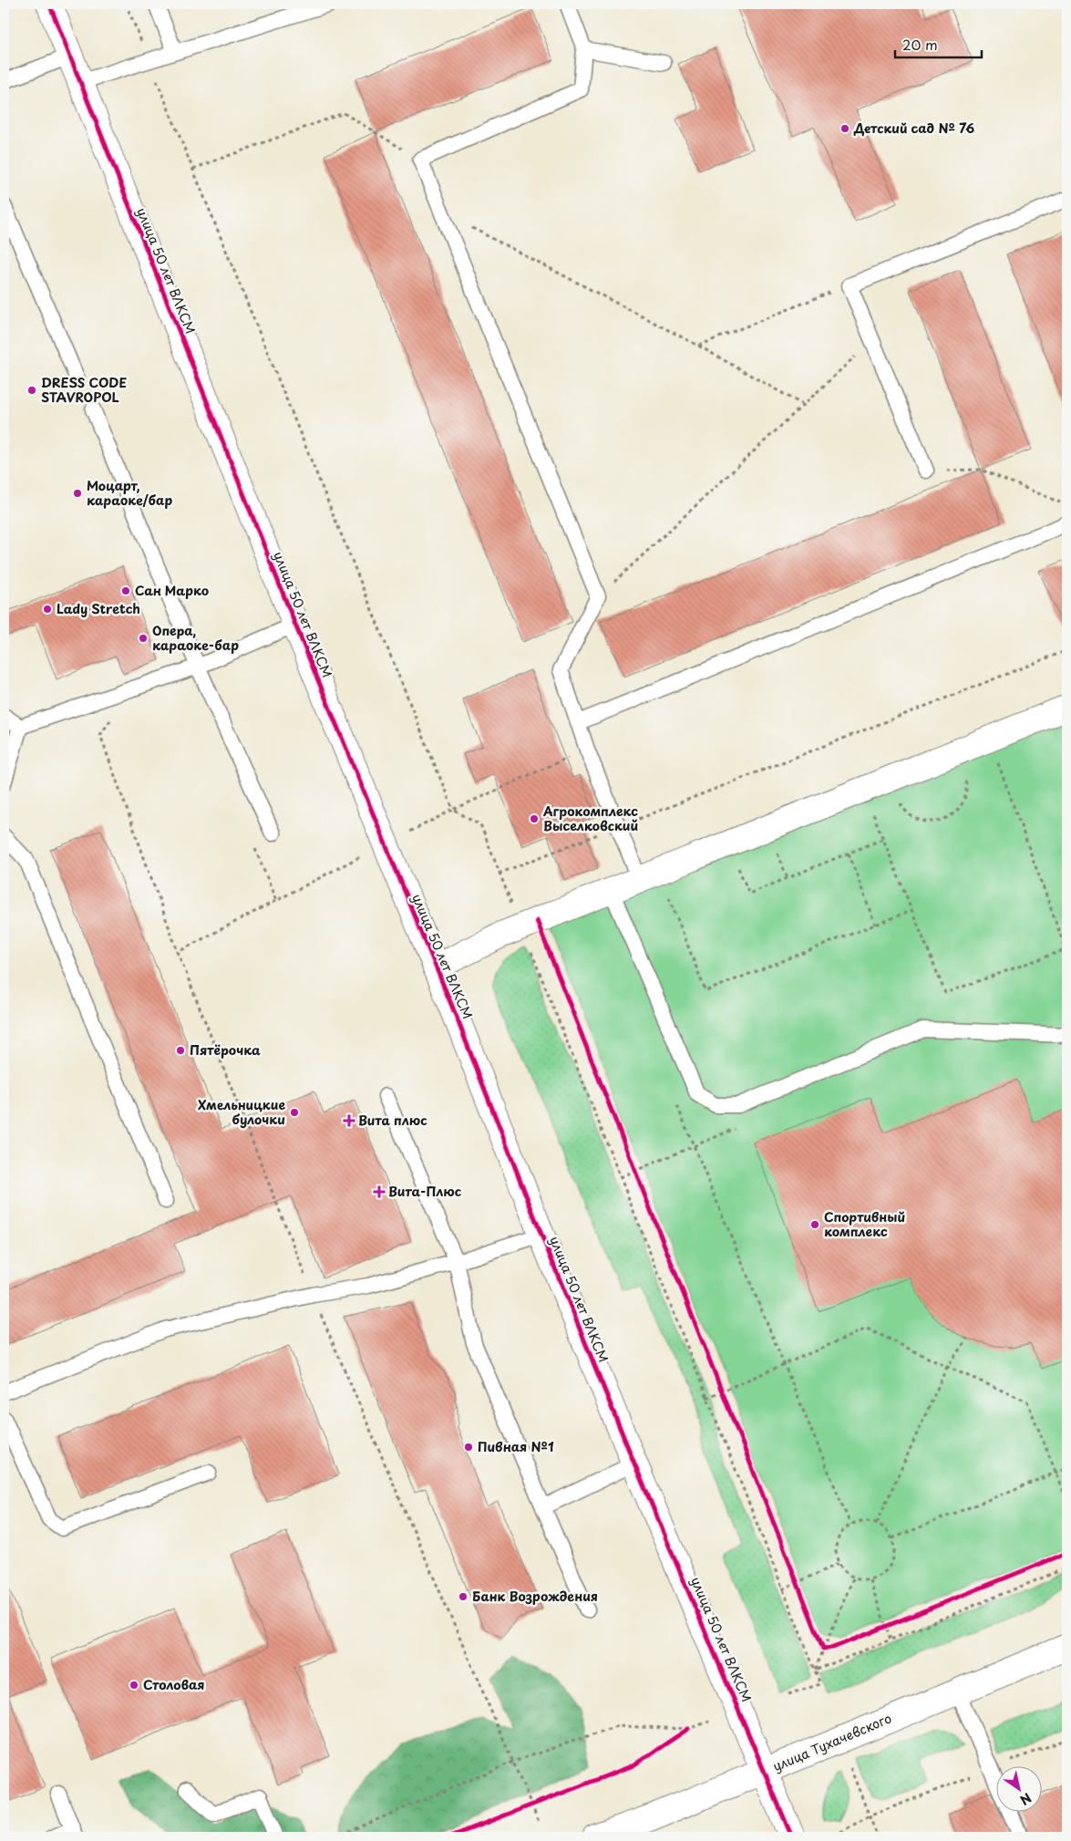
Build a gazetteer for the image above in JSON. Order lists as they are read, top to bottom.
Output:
{
  "streets": {
    "street": ["улица 50 лет ВЛКСМ", "улица Тухачевского"]
  },
  "crossings": [
    ["улица 50 лет ВЛКСМ", "улица Тухачевского"]
  ],
  "places": {
    "other": [
      "Детский сад № 76",
      "DRESS CODE STAVROPOL",
      "Моцарт, караоке/бар",
      "Сан Марко",
      "Lady Stretch",
      "Опера, караоке-бар",
      "Агрокомплекс Выселковский",
      "Пятёрочка",
      "Хмельницкие булочки",
      "Спортивный комплекс",
      "Пивная №1",
      "Банк Возрождения",
      "Столовая"
    ],
    "health": ["Вита плюс", "Вита-Плюс"]
  },
  "scale_bar": "20 m",
  "north": "bottom right"
}
